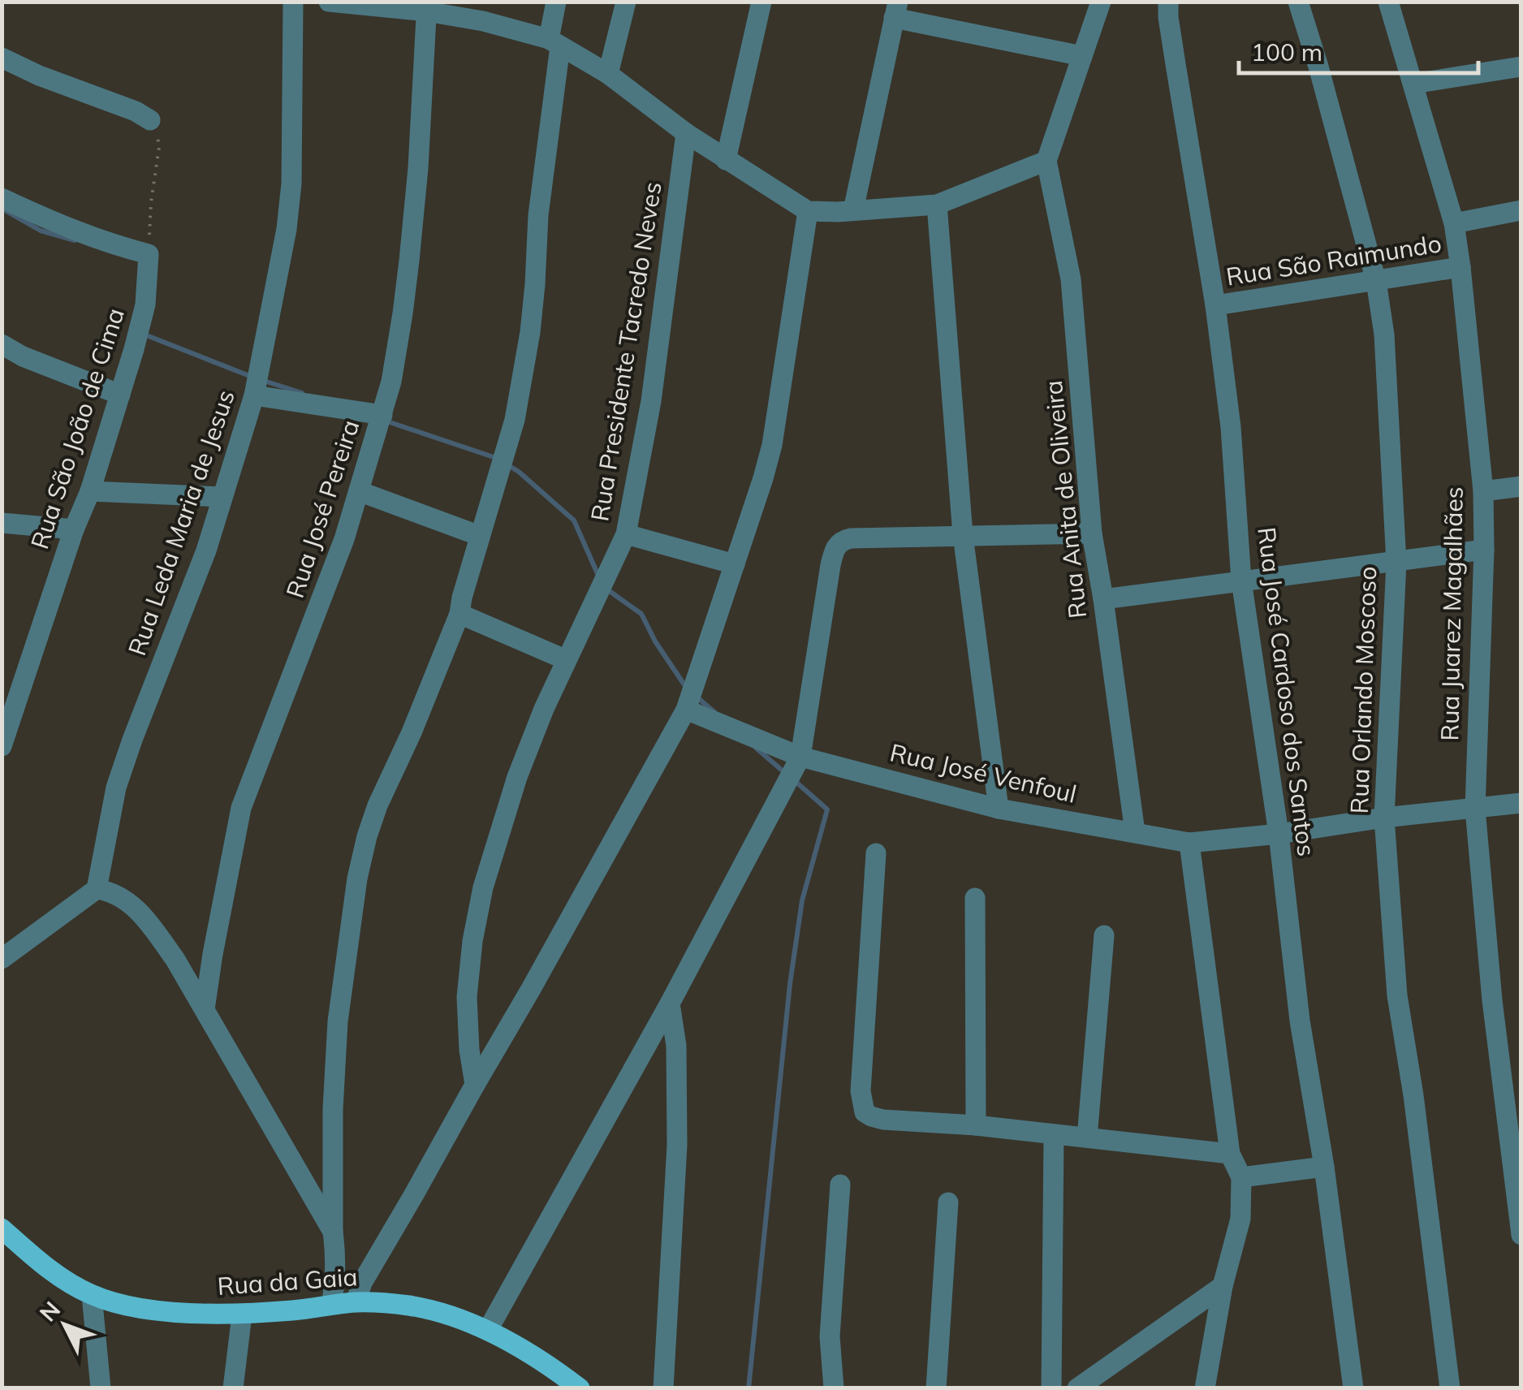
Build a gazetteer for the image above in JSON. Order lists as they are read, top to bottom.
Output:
{
  "streets": {
    "main road": ["Rua da Gaia"],
    "street": [
      "Rua São Raimundo",
      "Rua Presidente Tacredo Neves",
      "Rua São João de Cima",
      "Rua Anita de Oliveira",
      "Rua José Pereira",
      "Rua Leda Maria de Jesus",
      "Rua Juarez Magalhães",
      "Rua Orlando Moscoso",
      "Rua José Cardoso dos Santos",
      "Rua José Venfoul"
    ]
  },
  "crossings": [
    ["Rua São Raimundo", "Rua Juarez Magalhães"],
    ["Rua São Raimundo", "Rua Orlando Moscoso"],
    ["Rua São Raimundo", "Rua José Cardoso dos Santos"],
    ["Rua Anita de Oliveira", "Rua José Venfoul"],
    ["Rua Juarez Magalhães", "Rua José Venfoul"],
    ["Rua Orlando Moscoso", "Rua José Venfoul"],
    ["Rua José Cardoso dos Santos", "Rua José Venfoul"]
  ],
  "scale_bar": "100 m",
  "north": "top left"
}
